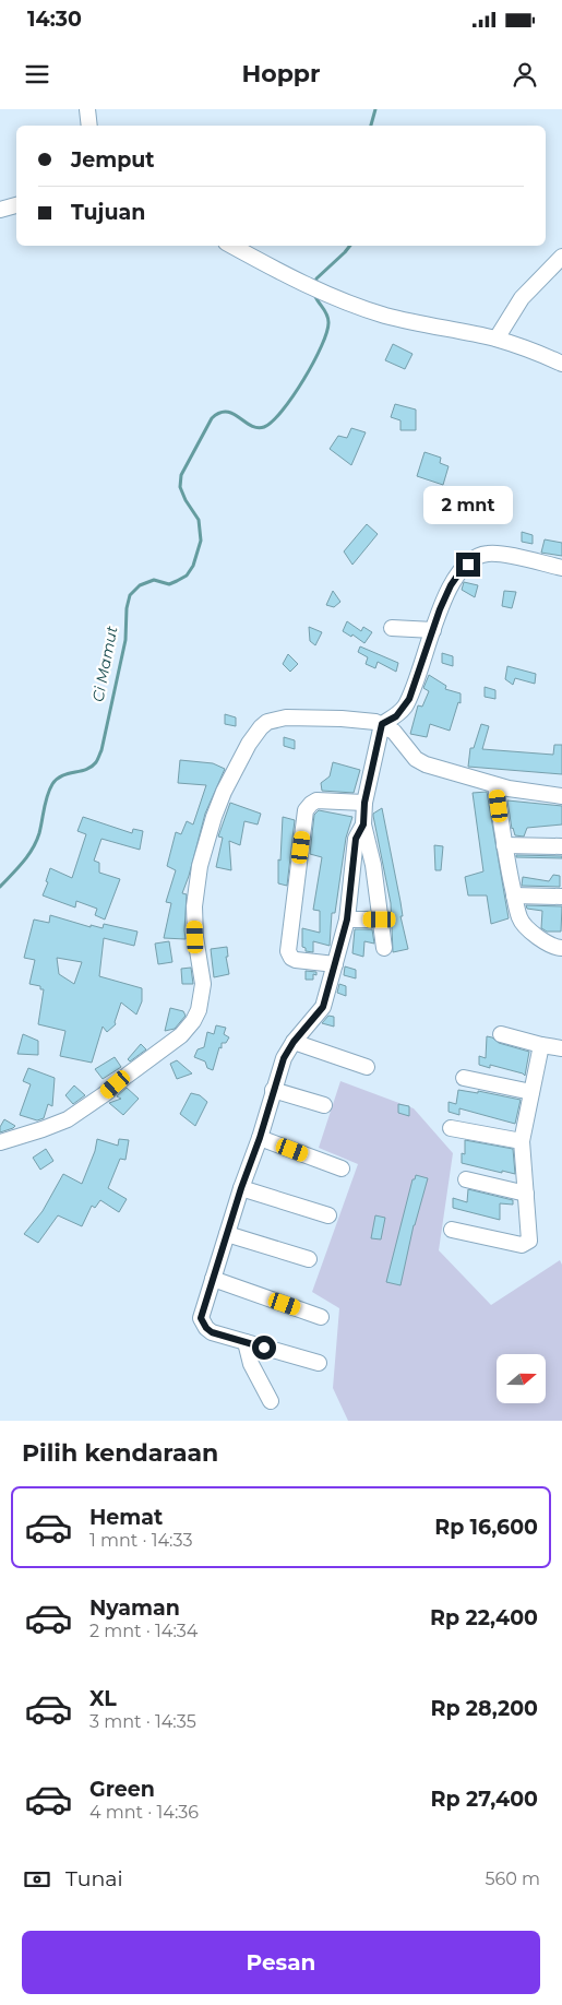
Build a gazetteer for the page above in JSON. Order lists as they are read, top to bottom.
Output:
{
  "water": ["Ci Mamut"],
  "north": "right",
  "page": {
    "status": "14:30",
    "header": "Hoppr",
    "banner": ["Jemput", "Tujuan"],
    "bubble": "2 mnt",
    "heading": "Pilih kendaraan",
    "list": [
      {
        "name": "Hemat",
        "note": "1 mnt · 14:33",
        "value": "Rp 16,600"
      },
      {
        "name": "Nyaman",
        "note": "2 mnt · 14:34",
        "value": "Rp 22,400"
      },
      {
        "name": "XL",
        "note": "3 mnt · 14:35",
        "value": "Rp 28,200"
      },
      {
        "name": "Green",
        "note": "4 mnt · 14:36",
        "value": "Rp 27,400"
      }
    ],
    "pay": ["Tunai", "560 m"],
    "buttons": "Pesan"
  }
}
